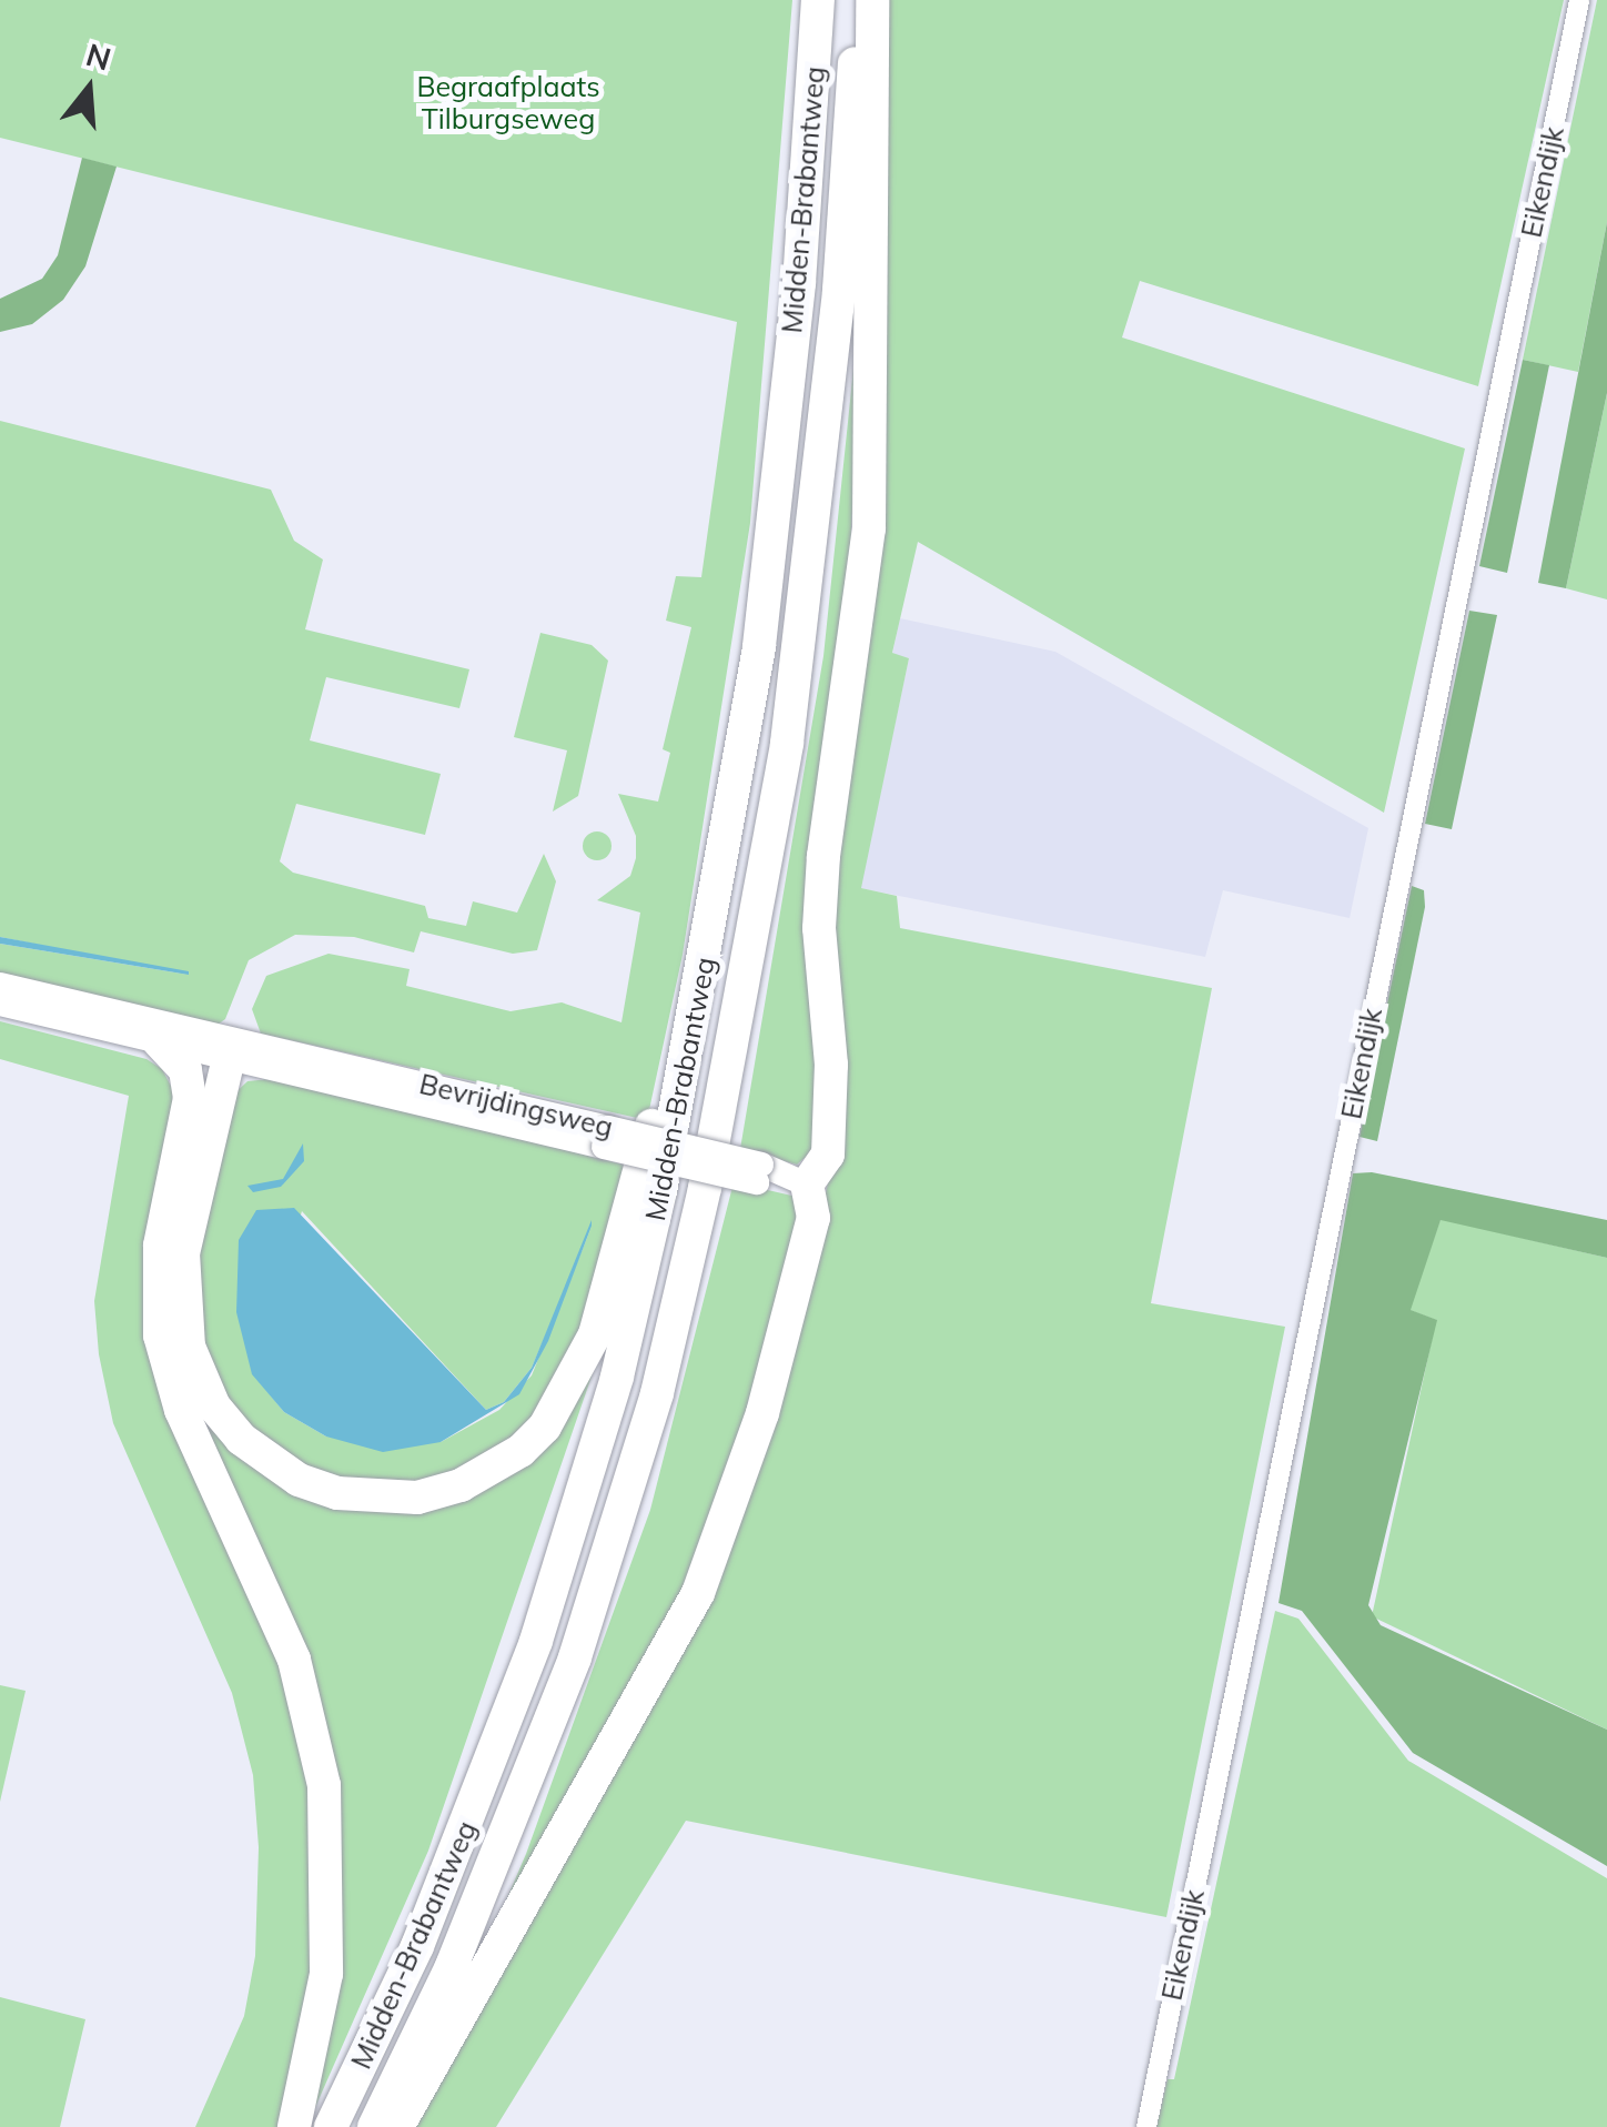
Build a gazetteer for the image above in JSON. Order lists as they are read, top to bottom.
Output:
{
  "streets": {
    "highway": ["Midden-Brabantweg"],
    "main road": ["Bevrijdingsweg"],
    "street": ["Eikendijk"]
  },
  "parks": ["Begraafplaats Tilburgseweg"],
  "north": "top"
}
